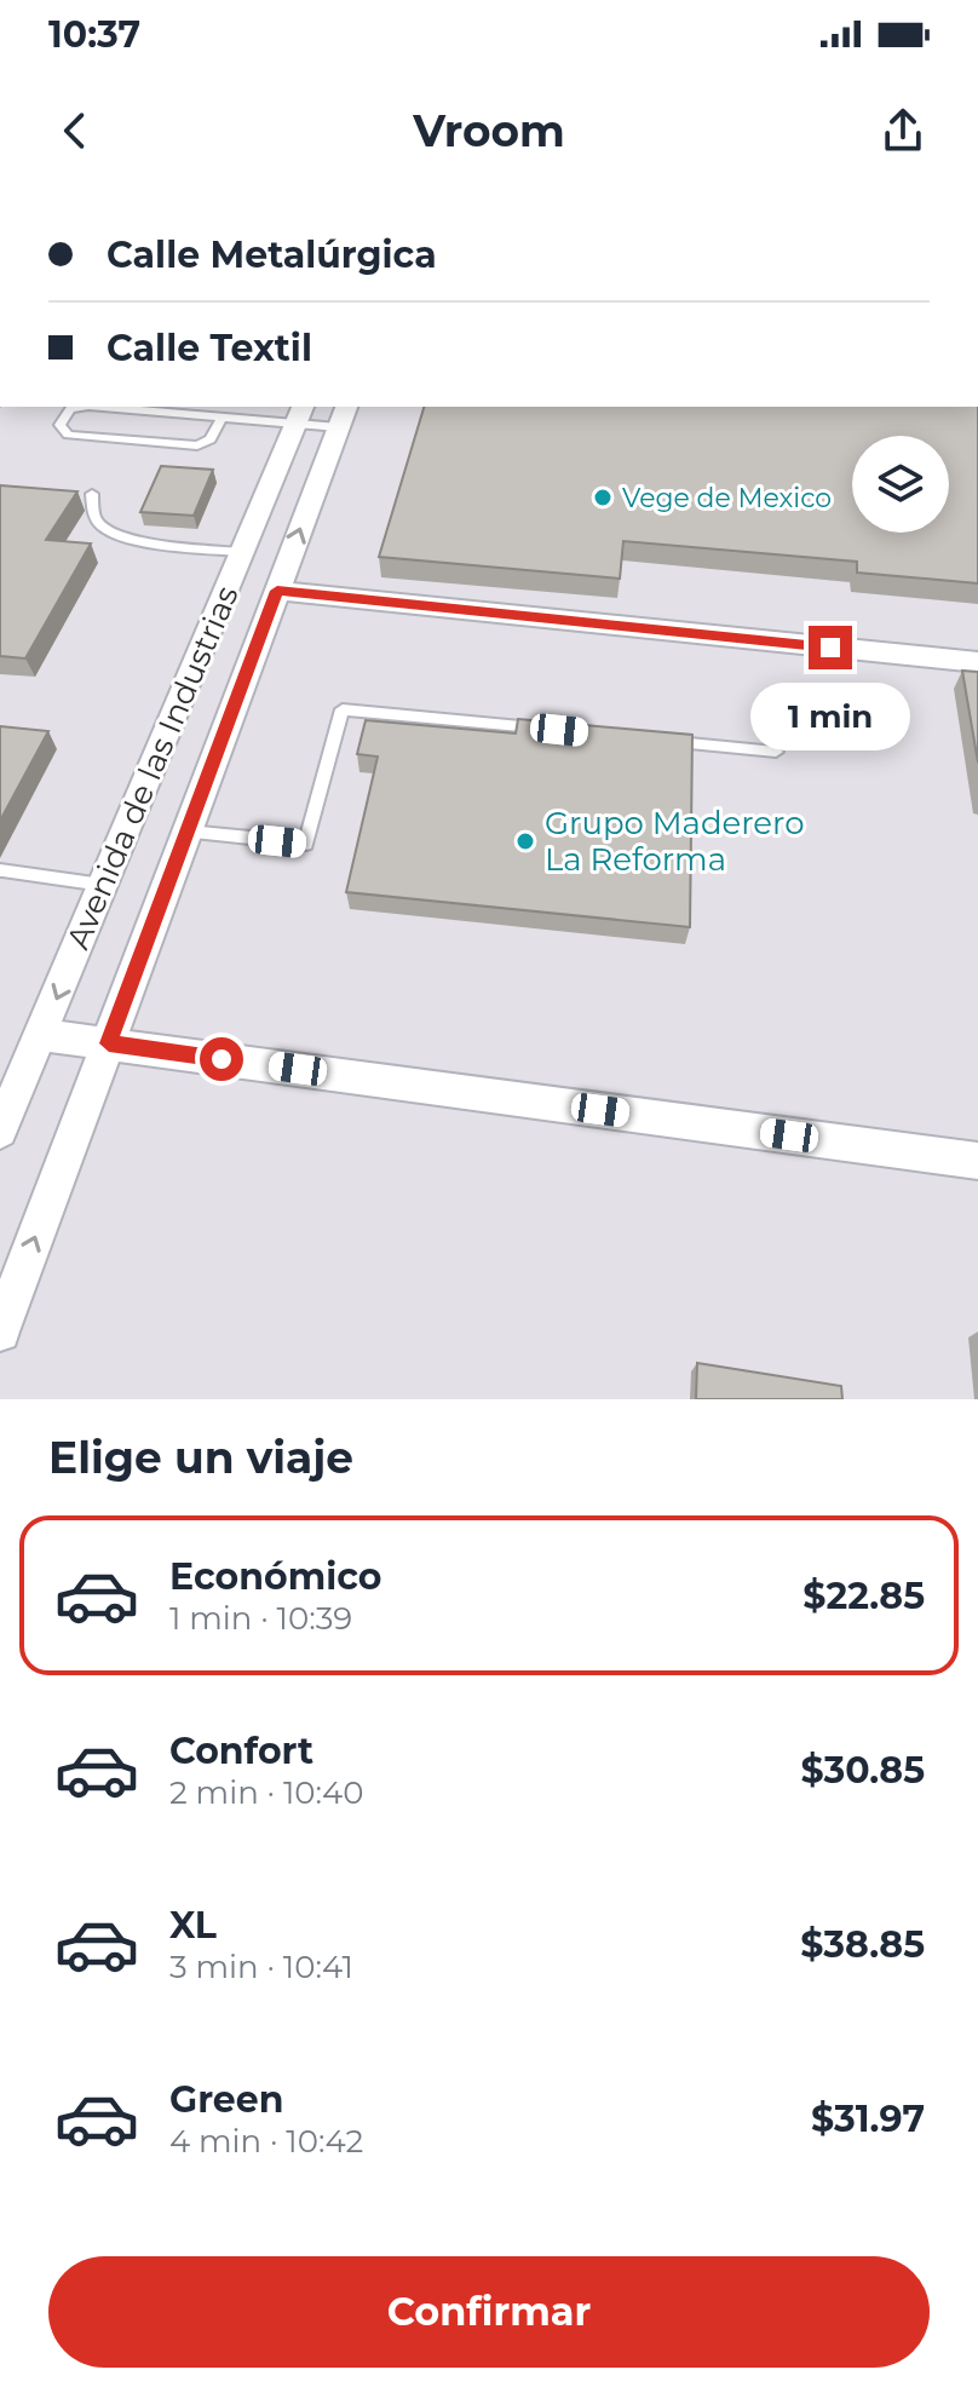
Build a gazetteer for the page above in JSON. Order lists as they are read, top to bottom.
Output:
{
  "streets": {
    "street": ["Avenida de las Industrias"]
  },
  "places": ["Vege de Mexico", "Grupo Maderero La Reforma"],
  "page": {
    "status": "10:37",
    "header": "Vroom",
    "banner": ["Calle Metalúrgica", "Calle Textil"],
    "bubble": "1 min",
    "heading": "Elige un viaje",
    "list": [
      {
        "name": "Económico",
        "note": "1 min · 10:39",
        "value": "$22.85"
      },
      {
        "name": "Confort",
        "note": "2 min · 10:40",
        "value": "$30.85"
      },
      {
        "name": "XL",
        "note": "3 min · 10:41",
        "value": "$38.85"
      },
      {
        "name": "Green",
        "note": "4 min · 10:42",
        "value": "$31.97"
      }
    ],
    "buttons": "Confirmar"
  }
}
